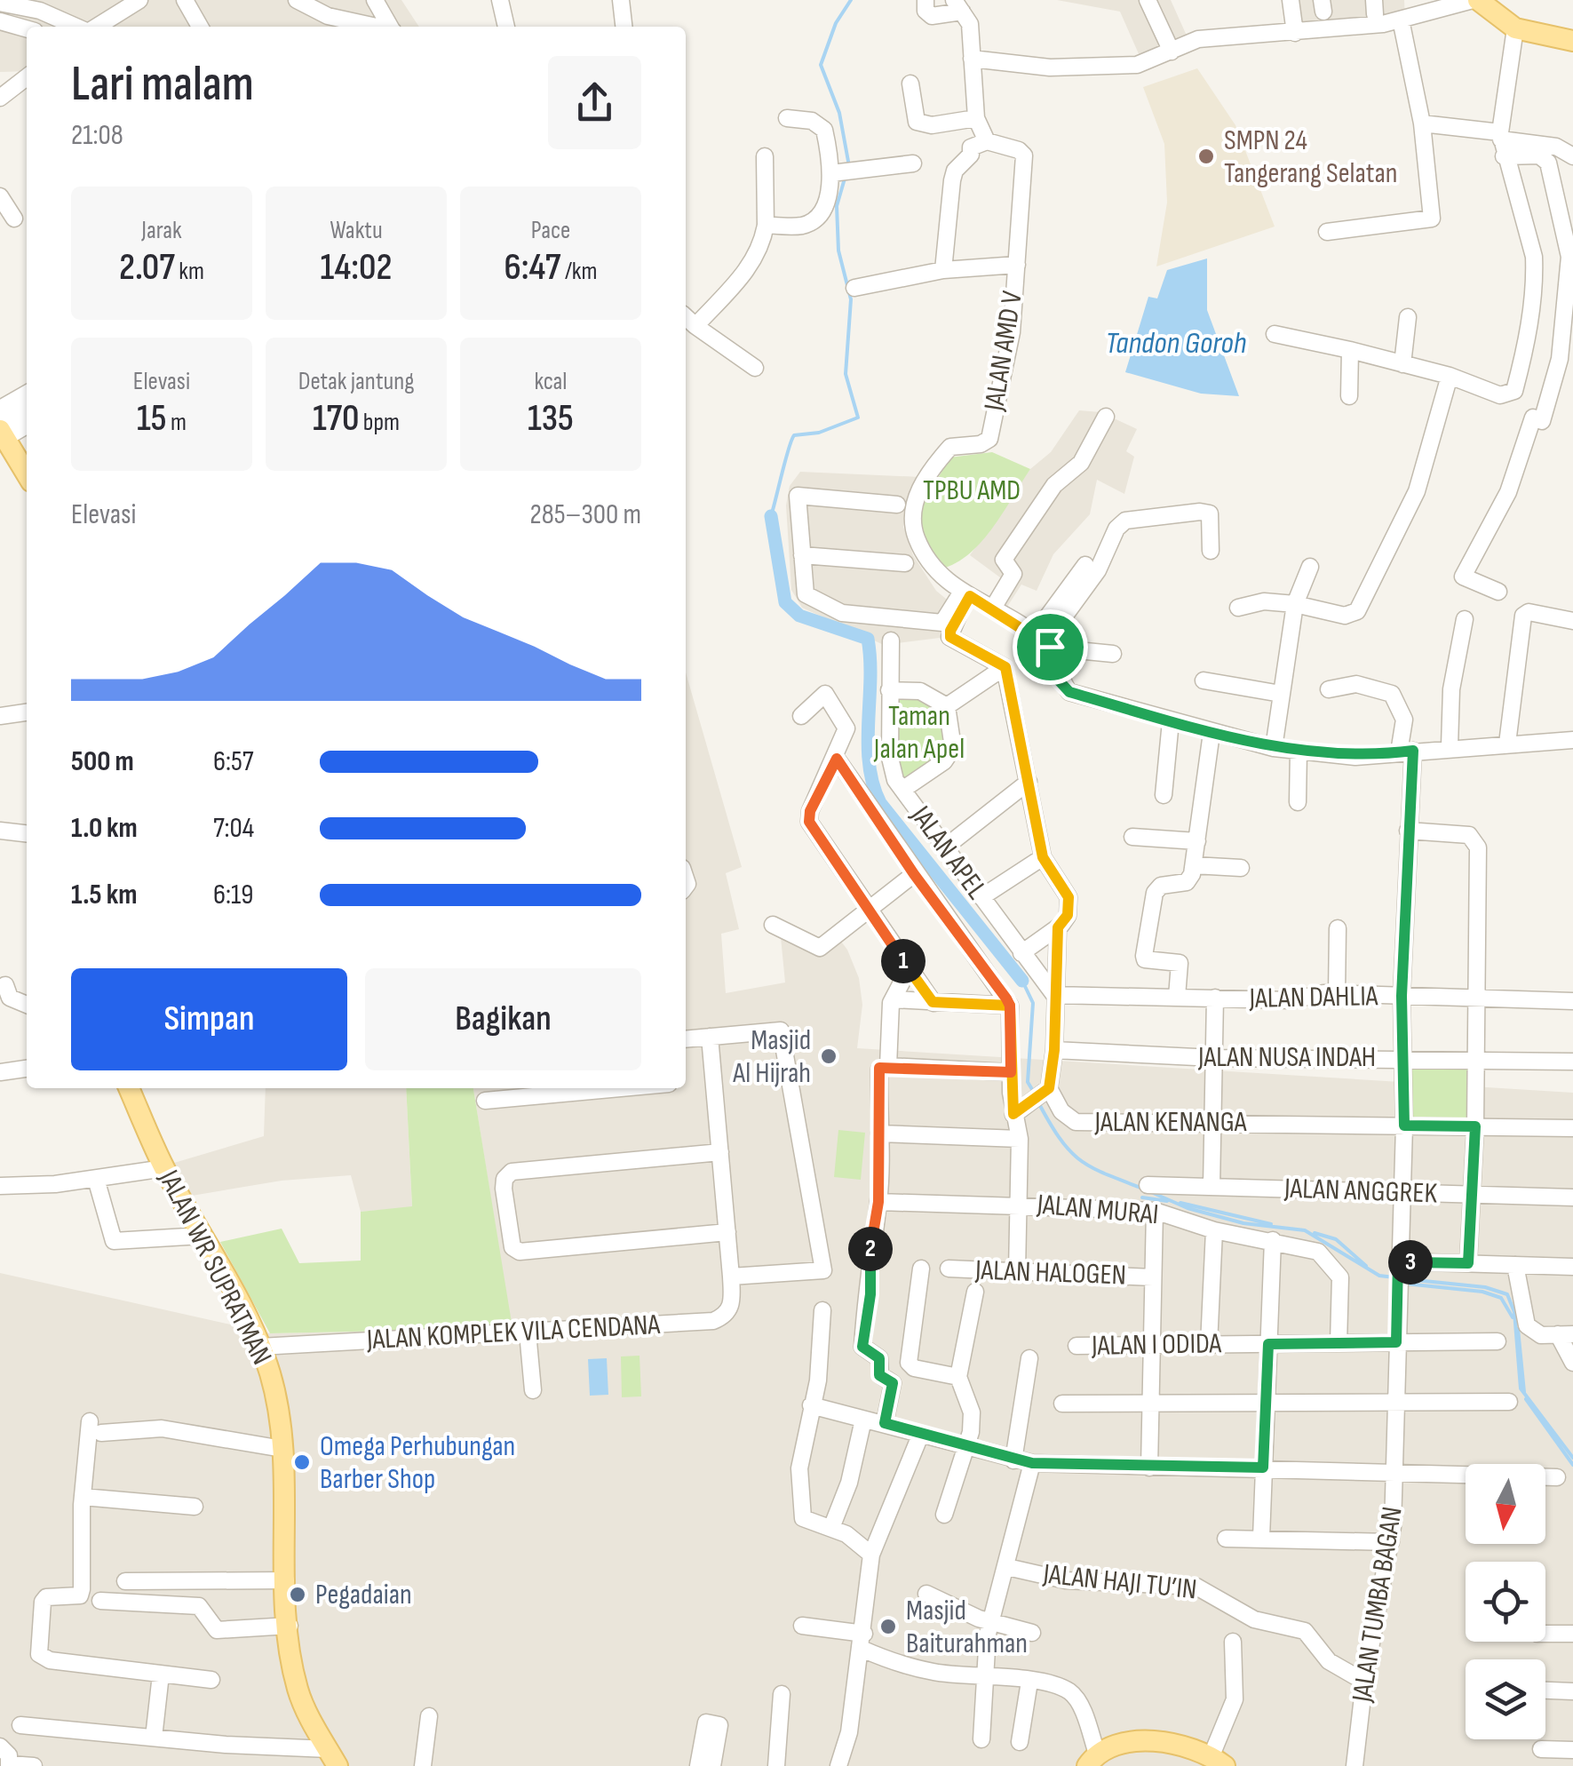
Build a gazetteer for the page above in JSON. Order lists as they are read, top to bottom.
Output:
{
  "streets": {
    "main road": ["JALAN WR SUPRATMAN"],
    "street": [
      "JALAN AMD V",
      "JALAN APEL",
      "JALAN DAHLIA",
      "JALAN NUSA INDAH",
      "JALAN KENANGA",
      "JALAN ANGGREK",
      "JALAN MURAI",
      "JALAN HALOGEN",
      "JALAN KOMPLEK VILA CENDANA",
      "JALAN I ODIDA",
      "JALAN HAJI TU’IN",
      "JALAN TUMBA BAGAN"
    ]
  },
  "crossings": [
    ["JALAN APEL", "JALAN DAHLIA"],
    ["JALAN DAHLIA", "JALAN TUMBA BAGAN"],
    ["JALAN NUSA INDAH", "JALAN TUMBA BAGAN"],
    ["JALAN KENANGA", "JALAN TUMBA BAGAN"],
    ["JALAN ANGGREK", "JALAN TUMBA BAGAN"],
    ["JALAN MURAI", "JALAN I ODIDA"],
    ["JALAN WR SUPRATMAN", "JALAN KOMPLEK VILA CENDANA"],
    ["JALAN I ODIDA", "JALAN TUMBA BAGAN"],
    ["JALAN HAJI TU’IN", "JALAN TUMBA BAGAN"]
  ],
  "water": ["Tandon Goroh"],
  "parks": ["TPBU AMD", "Taman Jalan Apel"],
  "places": [
    "SMPN 24 Tangerang Selatan",
    "Masjid Al Hijrah",
    "Omega Perhubungan Barber Shop",
    "Pegadaian",
    "Masjid Baiturahman"
  ],
  "north": "bottom",
  "page": {
    "heading": ["Lari malam", "21:08"],
    "stats": [
      ["Jarak", "2.07 km"],
      ["Waktu", "14:02"],
      ["Pace", "6:47 /km"],
      ["Elevasi", "15 m"],
      ["Detak jantung", "170 bpm"],
      ["kcal", "135"]
    ],
    "chart": ["Elevasi", "285–300 m"],
    "list": [
      {
        "name": "500 m",
        "note": "6:57"
      },
      {
        "name": "1.0 km",
        "note": "7:04"
      },
      {
        "name": "1.5 km",
        "note": "6:19"
      }
    ],
    "pins": ["1", "2", "3"],
    "buttons": ["Simpan", "Bagikan"]
  }
}
